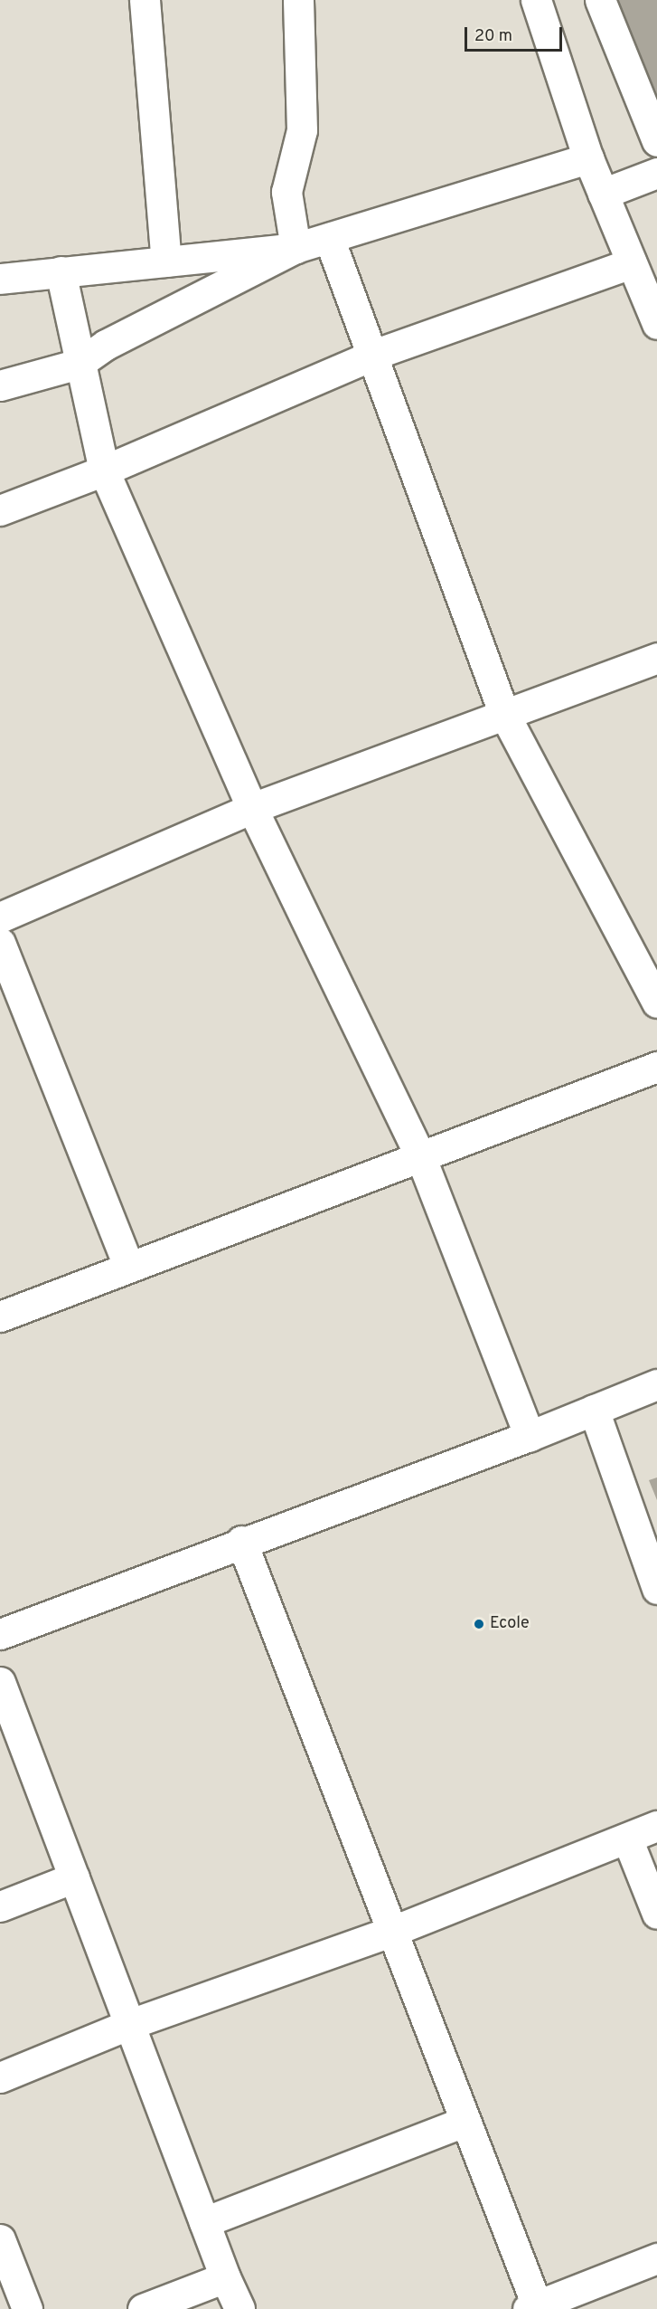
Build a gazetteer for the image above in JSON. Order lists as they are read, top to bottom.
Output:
{
  "places": ["Ecole"],
  "scale_bar": "20 m"
}
